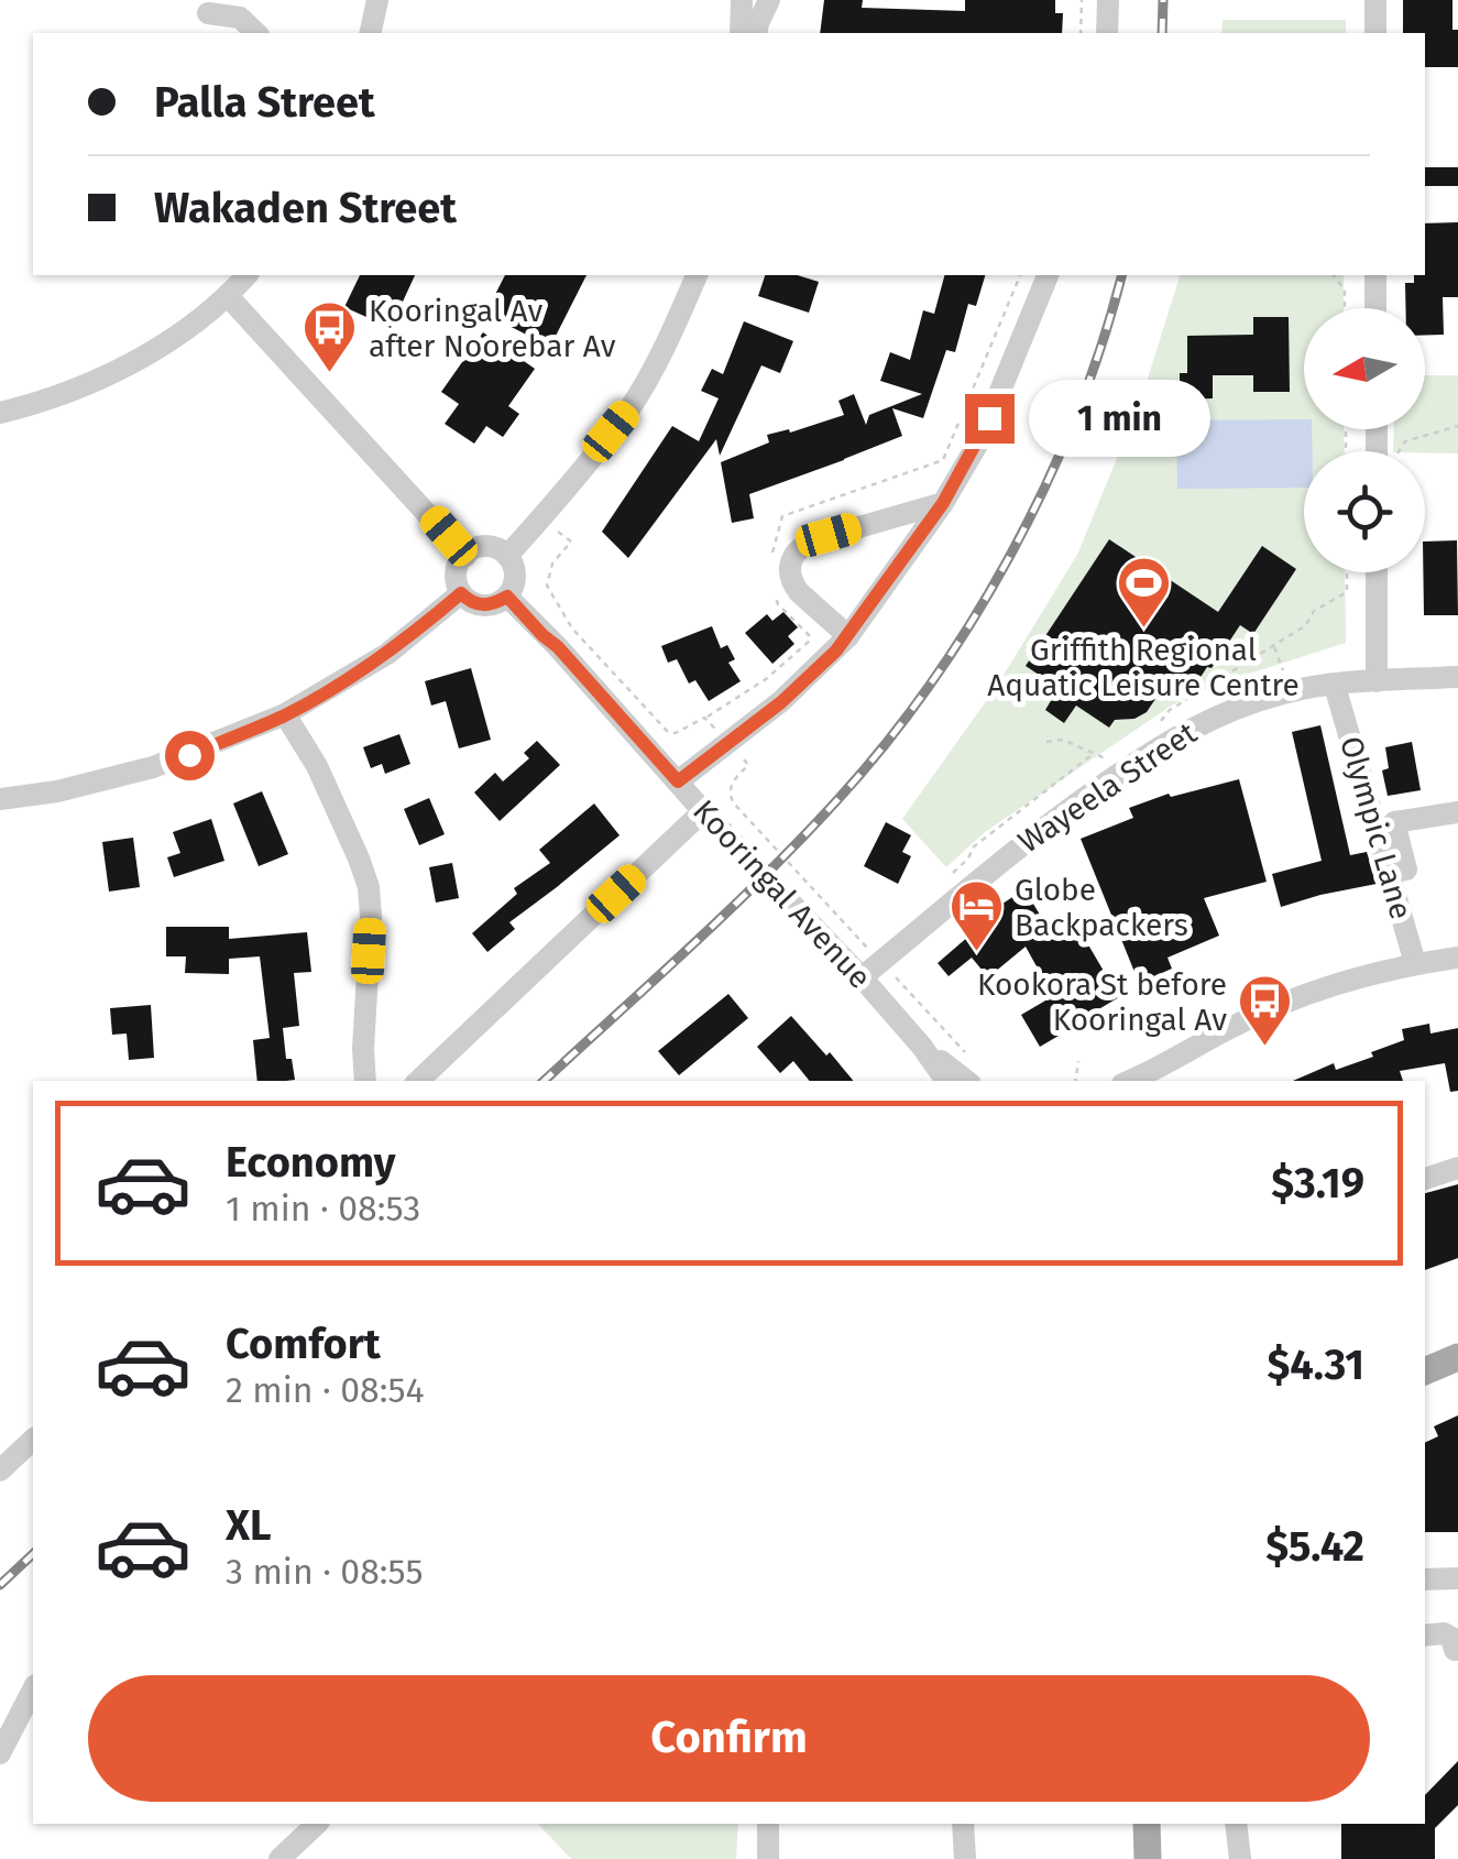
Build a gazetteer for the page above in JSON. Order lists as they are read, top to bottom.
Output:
{
  "streets": {
    "street": ["Wayeela Street", "Olympic Lane", "Kooringal Avenue"]
  },
  "crossings": [
    ["Wayeela Street", "Kooringal Avenue"]
  ],
  "places": {
    "bus stop": ["Kooringal Av after Noorebar Av", "Kookora St before Kooringal Av"],
    "sports": ["Griffith Regional Aquatic Leisure Centre"],
    "hotel": ["Globe Backpackers"]
  },
  "north": "left",
  "page": {
    "banner": ["Palla Street", "Wakaden Street"],
    "bubble": "1 min",
    "list": [
      {
        "name": "Economy",
        "note": "1 min · 08:53",
        "value": "$3.19"
      },
      {
        "name": "Comfort",
        "note": "2 min · 08:54",
        "value": "$4.31"
      },
      {
        "name": "XL",
        "note": "3 min · 08:55",
        "value": "$5.42"
      }
    ],
    "buttons": "Confirm"
  }
}
